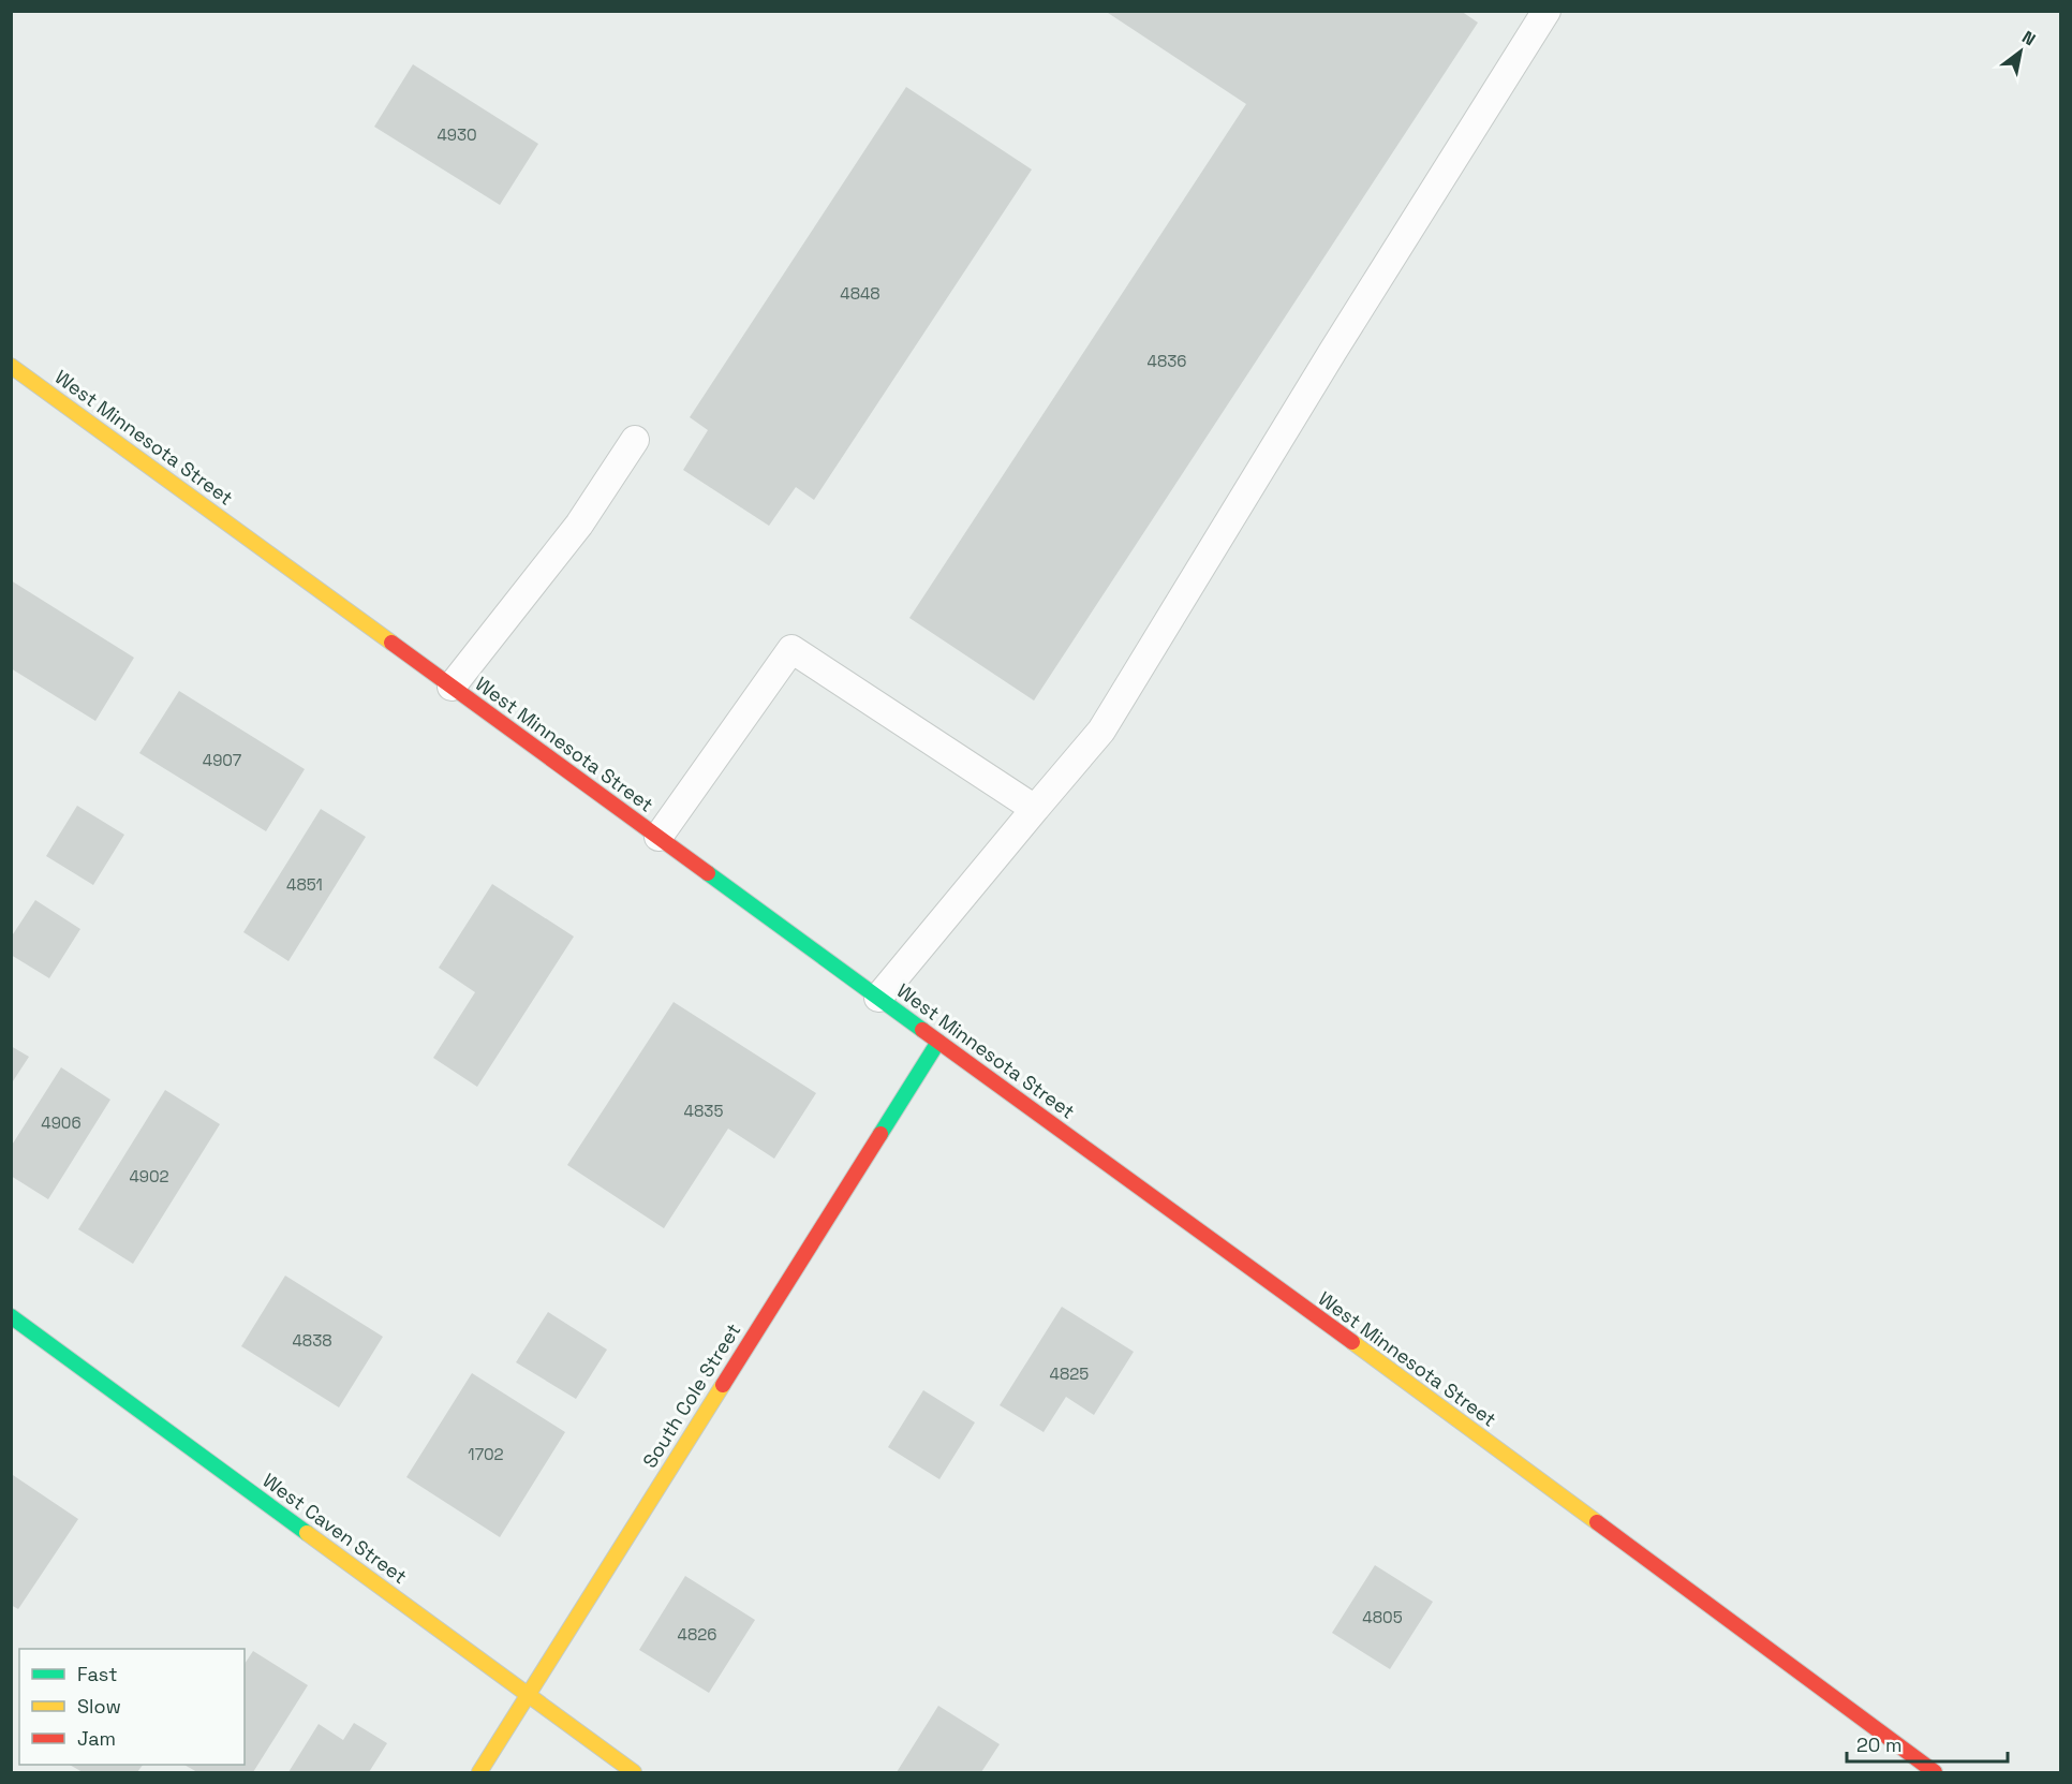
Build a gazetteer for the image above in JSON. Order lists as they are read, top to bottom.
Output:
{
  "streets": {
    "street": ["West Minnesota Street", "South Cole Street", "West Caven Street"]
  },
  "crossings": [
    ["West Minnesota Street", "South Cole Street"],
    ["South Cole Street", "West Caven Street"]
  ],
  "house_numbers": [
    "4930",
    "4848",
    "4836",
    "4907",
    "4851",
    "4835",
    "4906",
    "4902",
    "4838",
    "4825",
    "1702",
    "4805",
    "4826"
  ],
  "legend": ["Fast", "Slow", "Jam"],
  "scale_bar": "20 m",
  "north": "top right"
}
